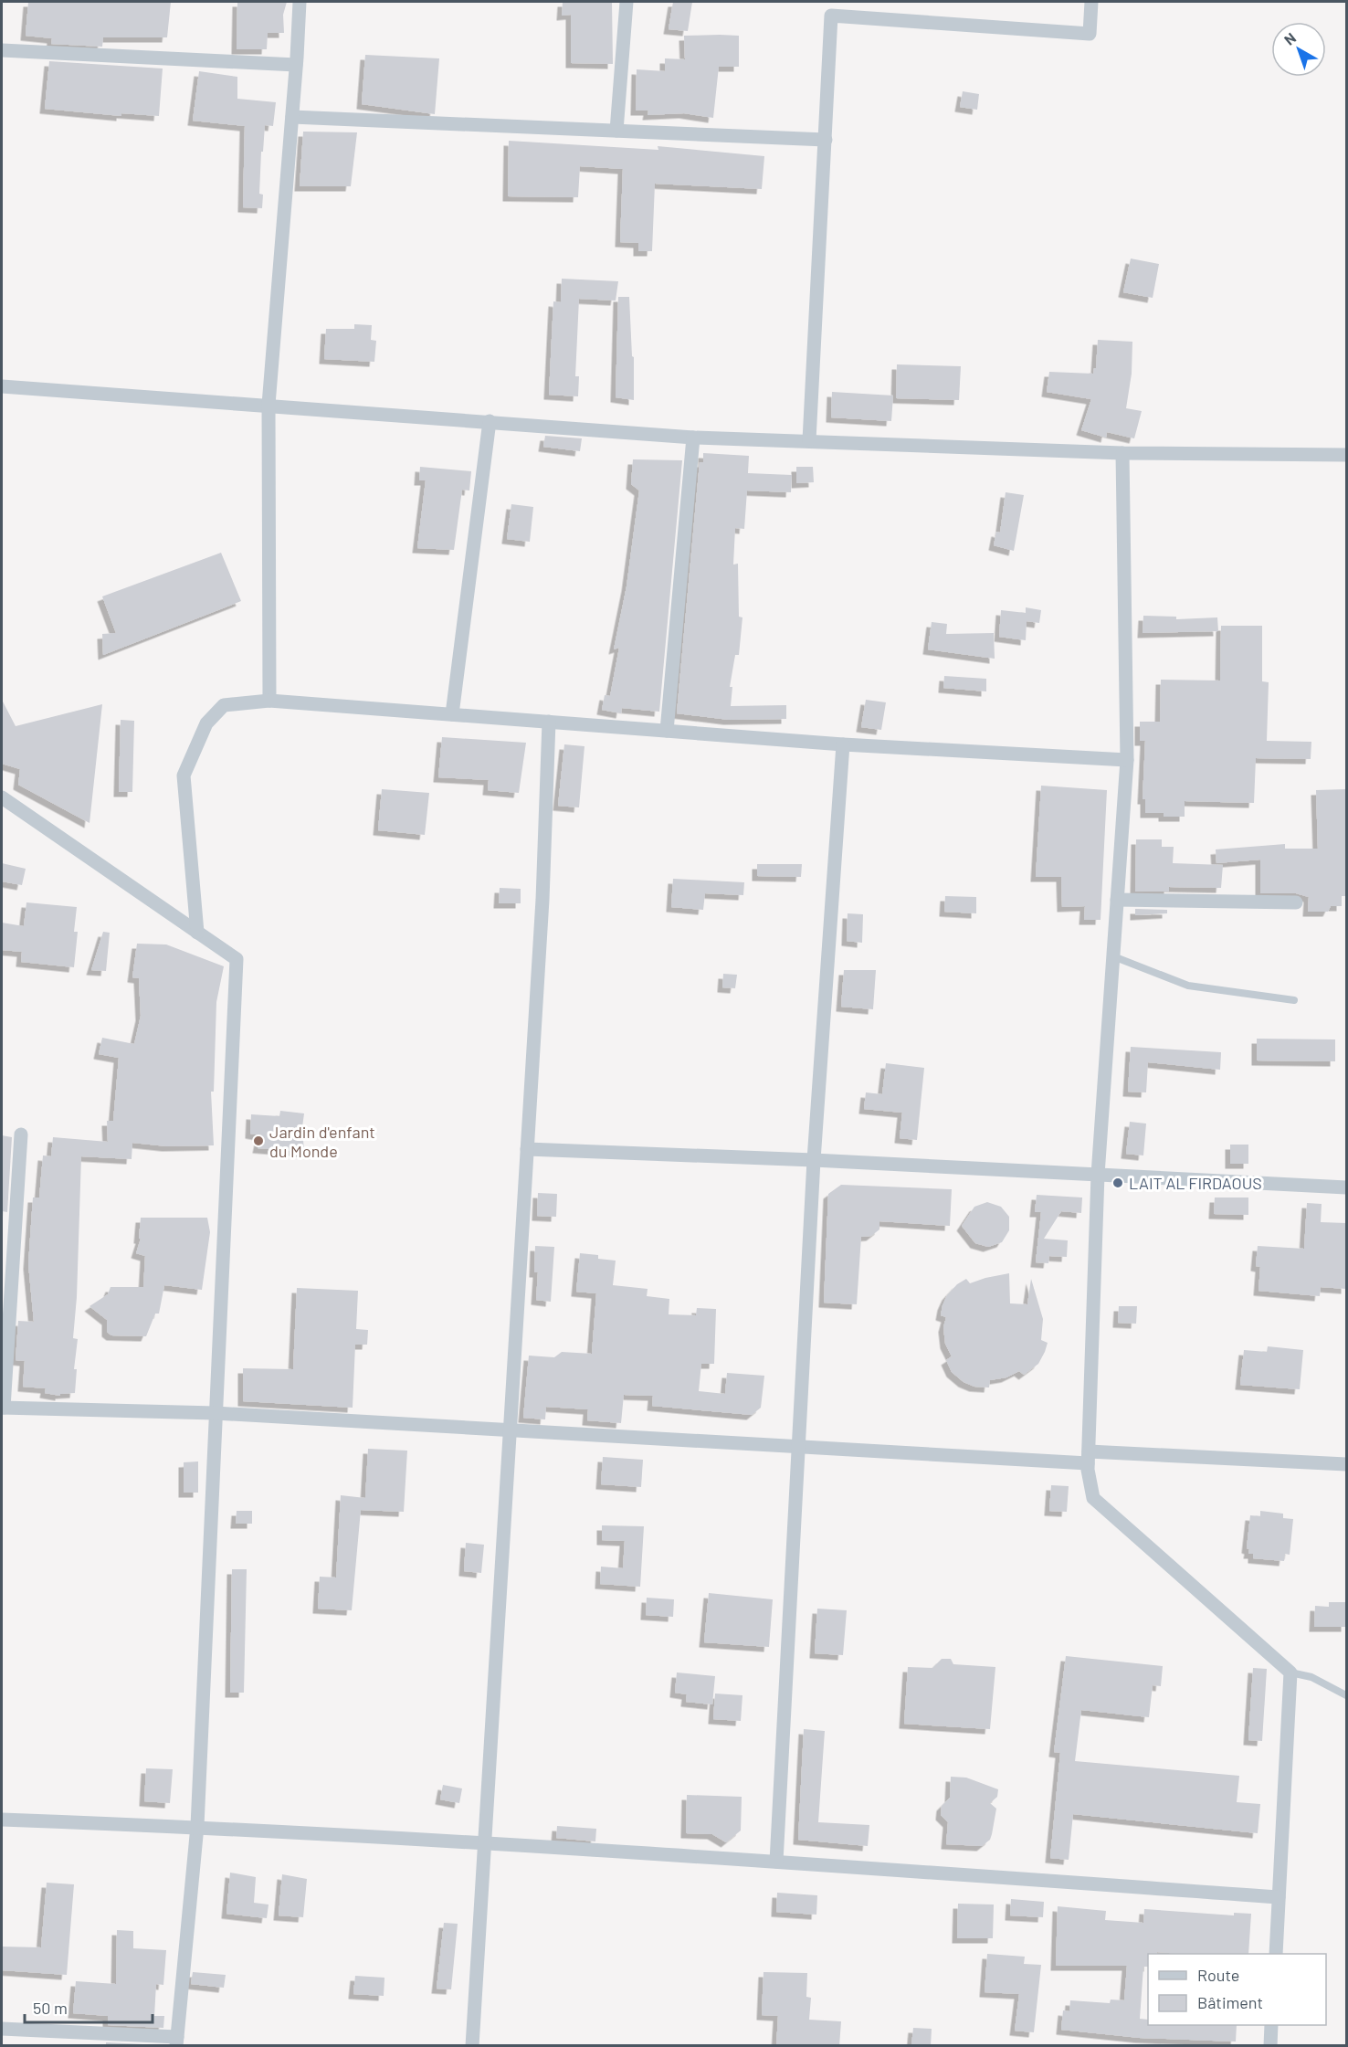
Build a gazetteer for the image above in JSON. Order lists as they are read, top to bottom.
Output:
{
  "places": ["Jardin d'enfant du Monde", "LAIT AL FIRDAOUS"],
  "legend": ["Route", "Bâtiment"],
  "scale_bar": "50 m",
  "north": "top left"
}
